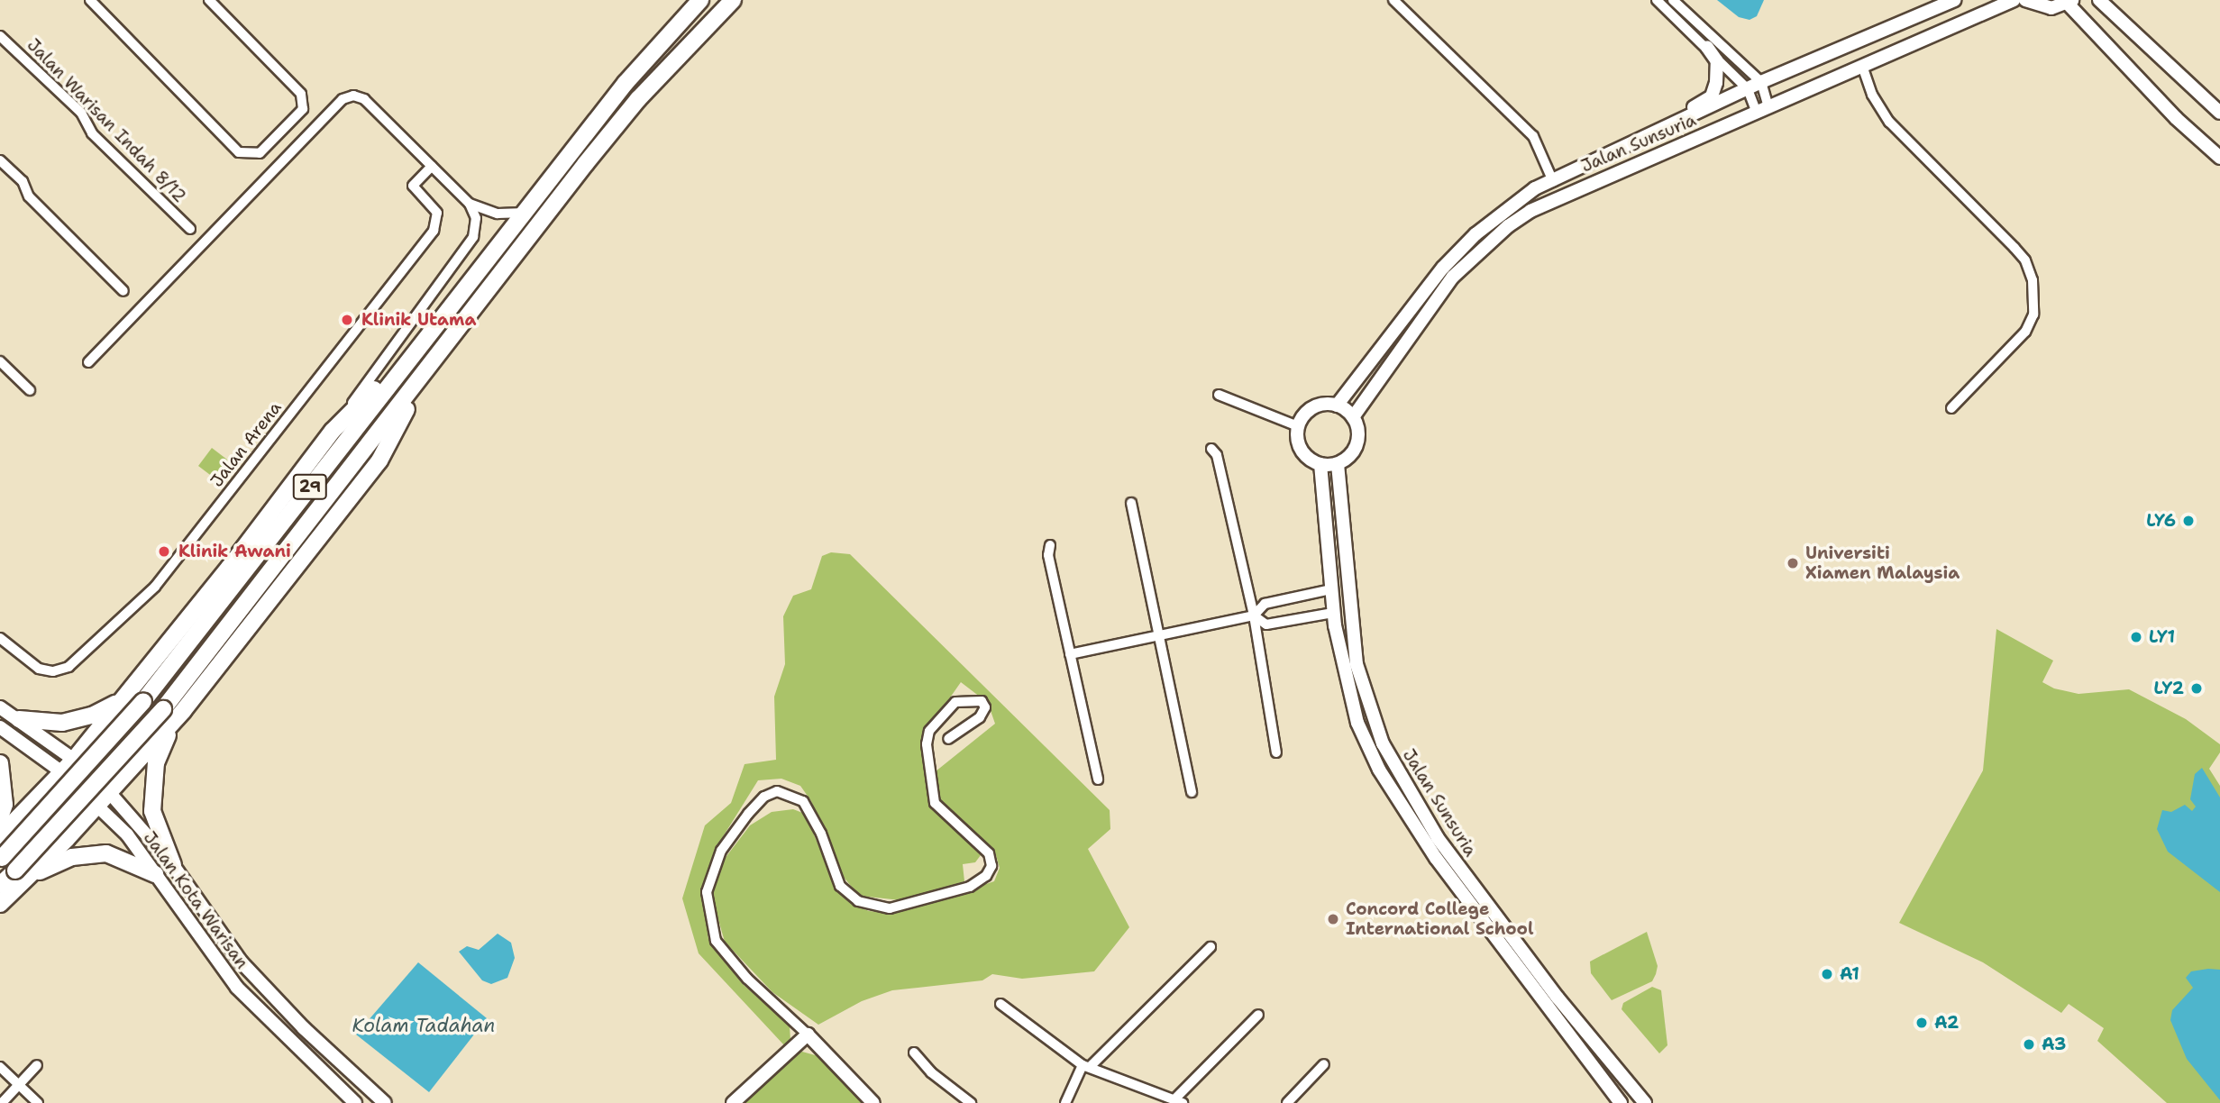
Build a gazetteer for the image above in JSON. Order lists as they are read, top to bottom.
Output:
{
  "streets": {
    "highway": ["29"],
    "street": [
      "Jalan Warisan Indah 8/12",
      "Jalan Sunsuria",
      "Jalan Arena",
      "Jalan Kota Warisan"
    ]
  },
  "water": ["Kolam Tadahan"],
  "places": [
    "Klinik Utama",
    "LY6",
    "Klinik Awani",
    "Universiti Xiamen Malaysia",
    "LY1",
    "LY2",
    "Concord College International School",
    "A1",
    "A2",
    "A3"
  ]
}
